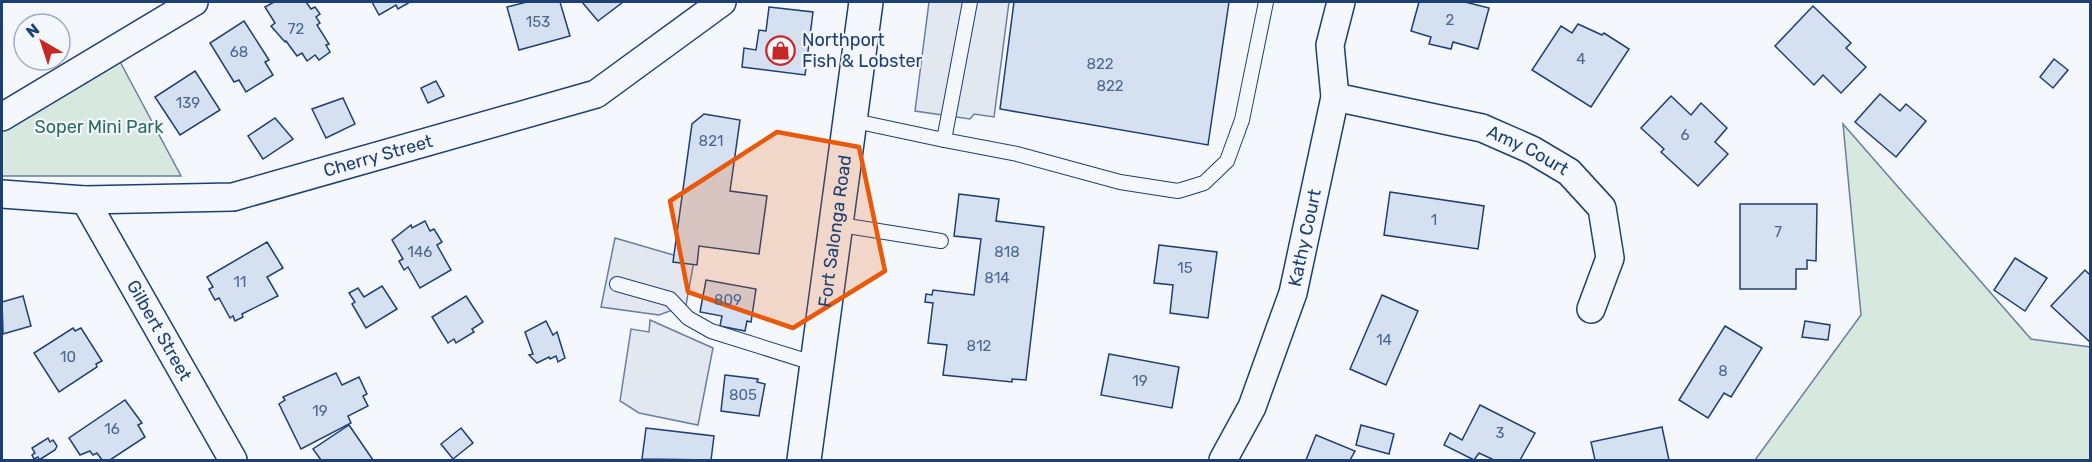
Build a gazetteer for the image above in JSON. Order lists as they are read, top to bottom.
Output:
{
  "streets": {
    "main road": ["Fort Salonga Road"],
    "street": [
      "Amy Court",
      "Cherry Street",
      "Kathy Court",
      "Gilbert Street"
    ]
  },
  "crossings": [
    ["Amy Court", "Kathy Court"],
    ["Cherry Street", "Gilbert Street"]
  ],
  "parks": ["Soper Mini Park"],
  "places": {
    "shop": ["Northport Fish & Lobster"]
  },
  "house_numbers": [
    "2",
    "153",
    "72",
    "68",
    "4",
    "822",
    "822",
    "139",
    "6",
    "821",
    "1",
    "7",
    "146",
    "818",
    "15",
    "814",
    "11",
    "809",
    "14",
    "812",
    "10",
    "8",
    "19",
    "805",
    "19",
    "16",
    "3"
  ],
  "north": "top left"
}
